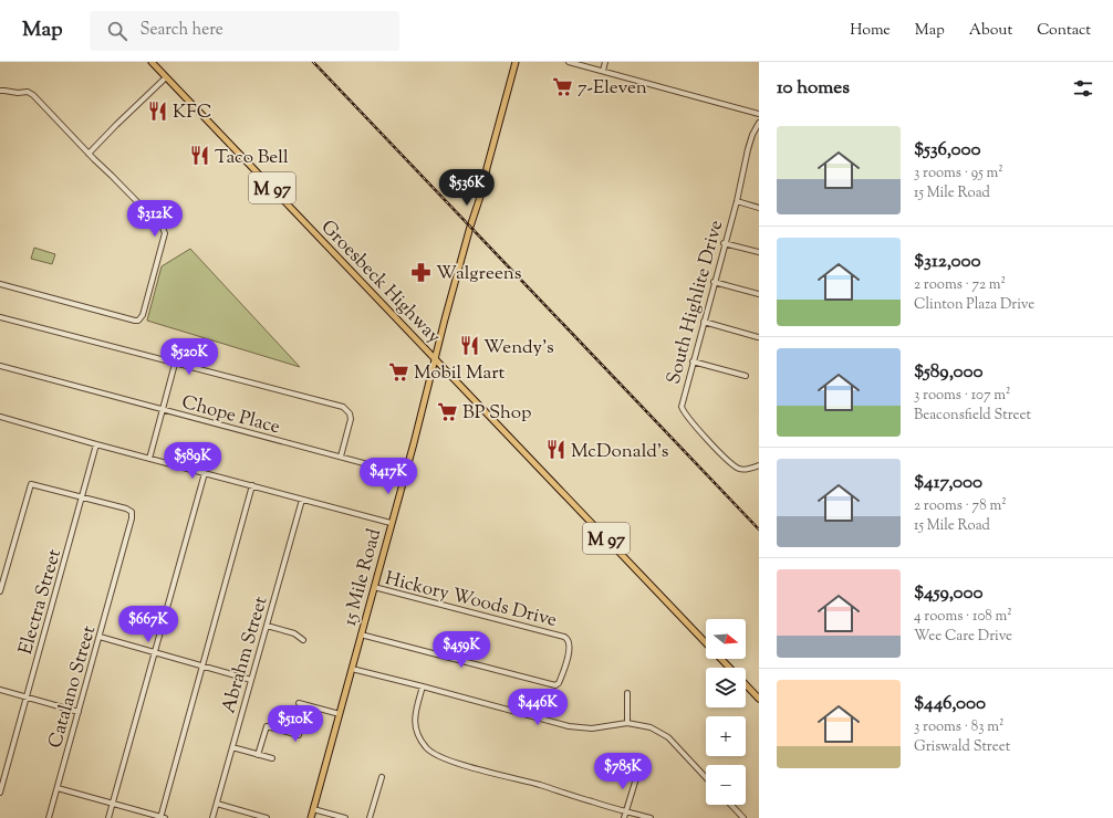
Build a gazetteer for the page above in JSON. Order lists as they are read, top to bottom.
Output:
{
  "streets": {
    "main road": ["M 97", "Groesbeck Highway", "15 Mile Road"],
    "street": [
      "South Highlite Drive",
      "Chope Place",
      "Hickory Woods Drive",
      "Electra Street",
      "Abrahm Street",
      "Catalano Street"
    ]
  },
  "crossings": [
    ["Groesbeck Highway", "15 Mile Road"],
    ["Chope Place", "15 Mile Road"],
    ["15 Mile Road", "Hickory Woods Drive"],
    ["Electra Street", "Catalano Street"]
  ],
  "places": {
    "supermarket": ["7-Eleven", "Mobil Mart", "BP Shop"],
    "restaurant": [
      "KFC",
      "Taco Bell",
      "Wendy's",
      "McDonald's"
    ],
    "pharmacy": ["Walgreens"]
  },
  "north": "right",
  "page": {
    "header": "Map",
    "search": "Search here",
    "nav": [
      "Home",
      "Map",
      "About",
      "Contact"
    ],
    "heading": "10 homes",
    "list": [
      {
        "name": "$536,000",
        "note": "3 rooms · 95 m² · 15 Mile Road"
      },
      {
        "name": "$312,000",
        "note": "2 rooms · 72 m² · Clinton Plaza Drive"
      },
      {
        "name": "$589,000",
        "note": "3 rooms · 107 m² · Beaconsfield Street"
      },
      {
        "name": "$417,000",
        "note": "2 rooms · 78 m² · 15 Mile Road"
      },
      {
        "name": "$459,000",
        "note": "4 rooms · 108 m² · Wee Care Drive"
      },
      {
        "name": "$446,000",
        "note": "3 rooms · 83 m² · Griswald Street"
      }
    ],
    "price": [
      "$536K",
      "$312K",
      "$520K",
      "$589K",
      "$417K",
      "$667K",
      "$459K",
      "$446K",
      "$510K",
      "$785K"
    ],
    "map_buttons": ["+", "−"]
  }
}
